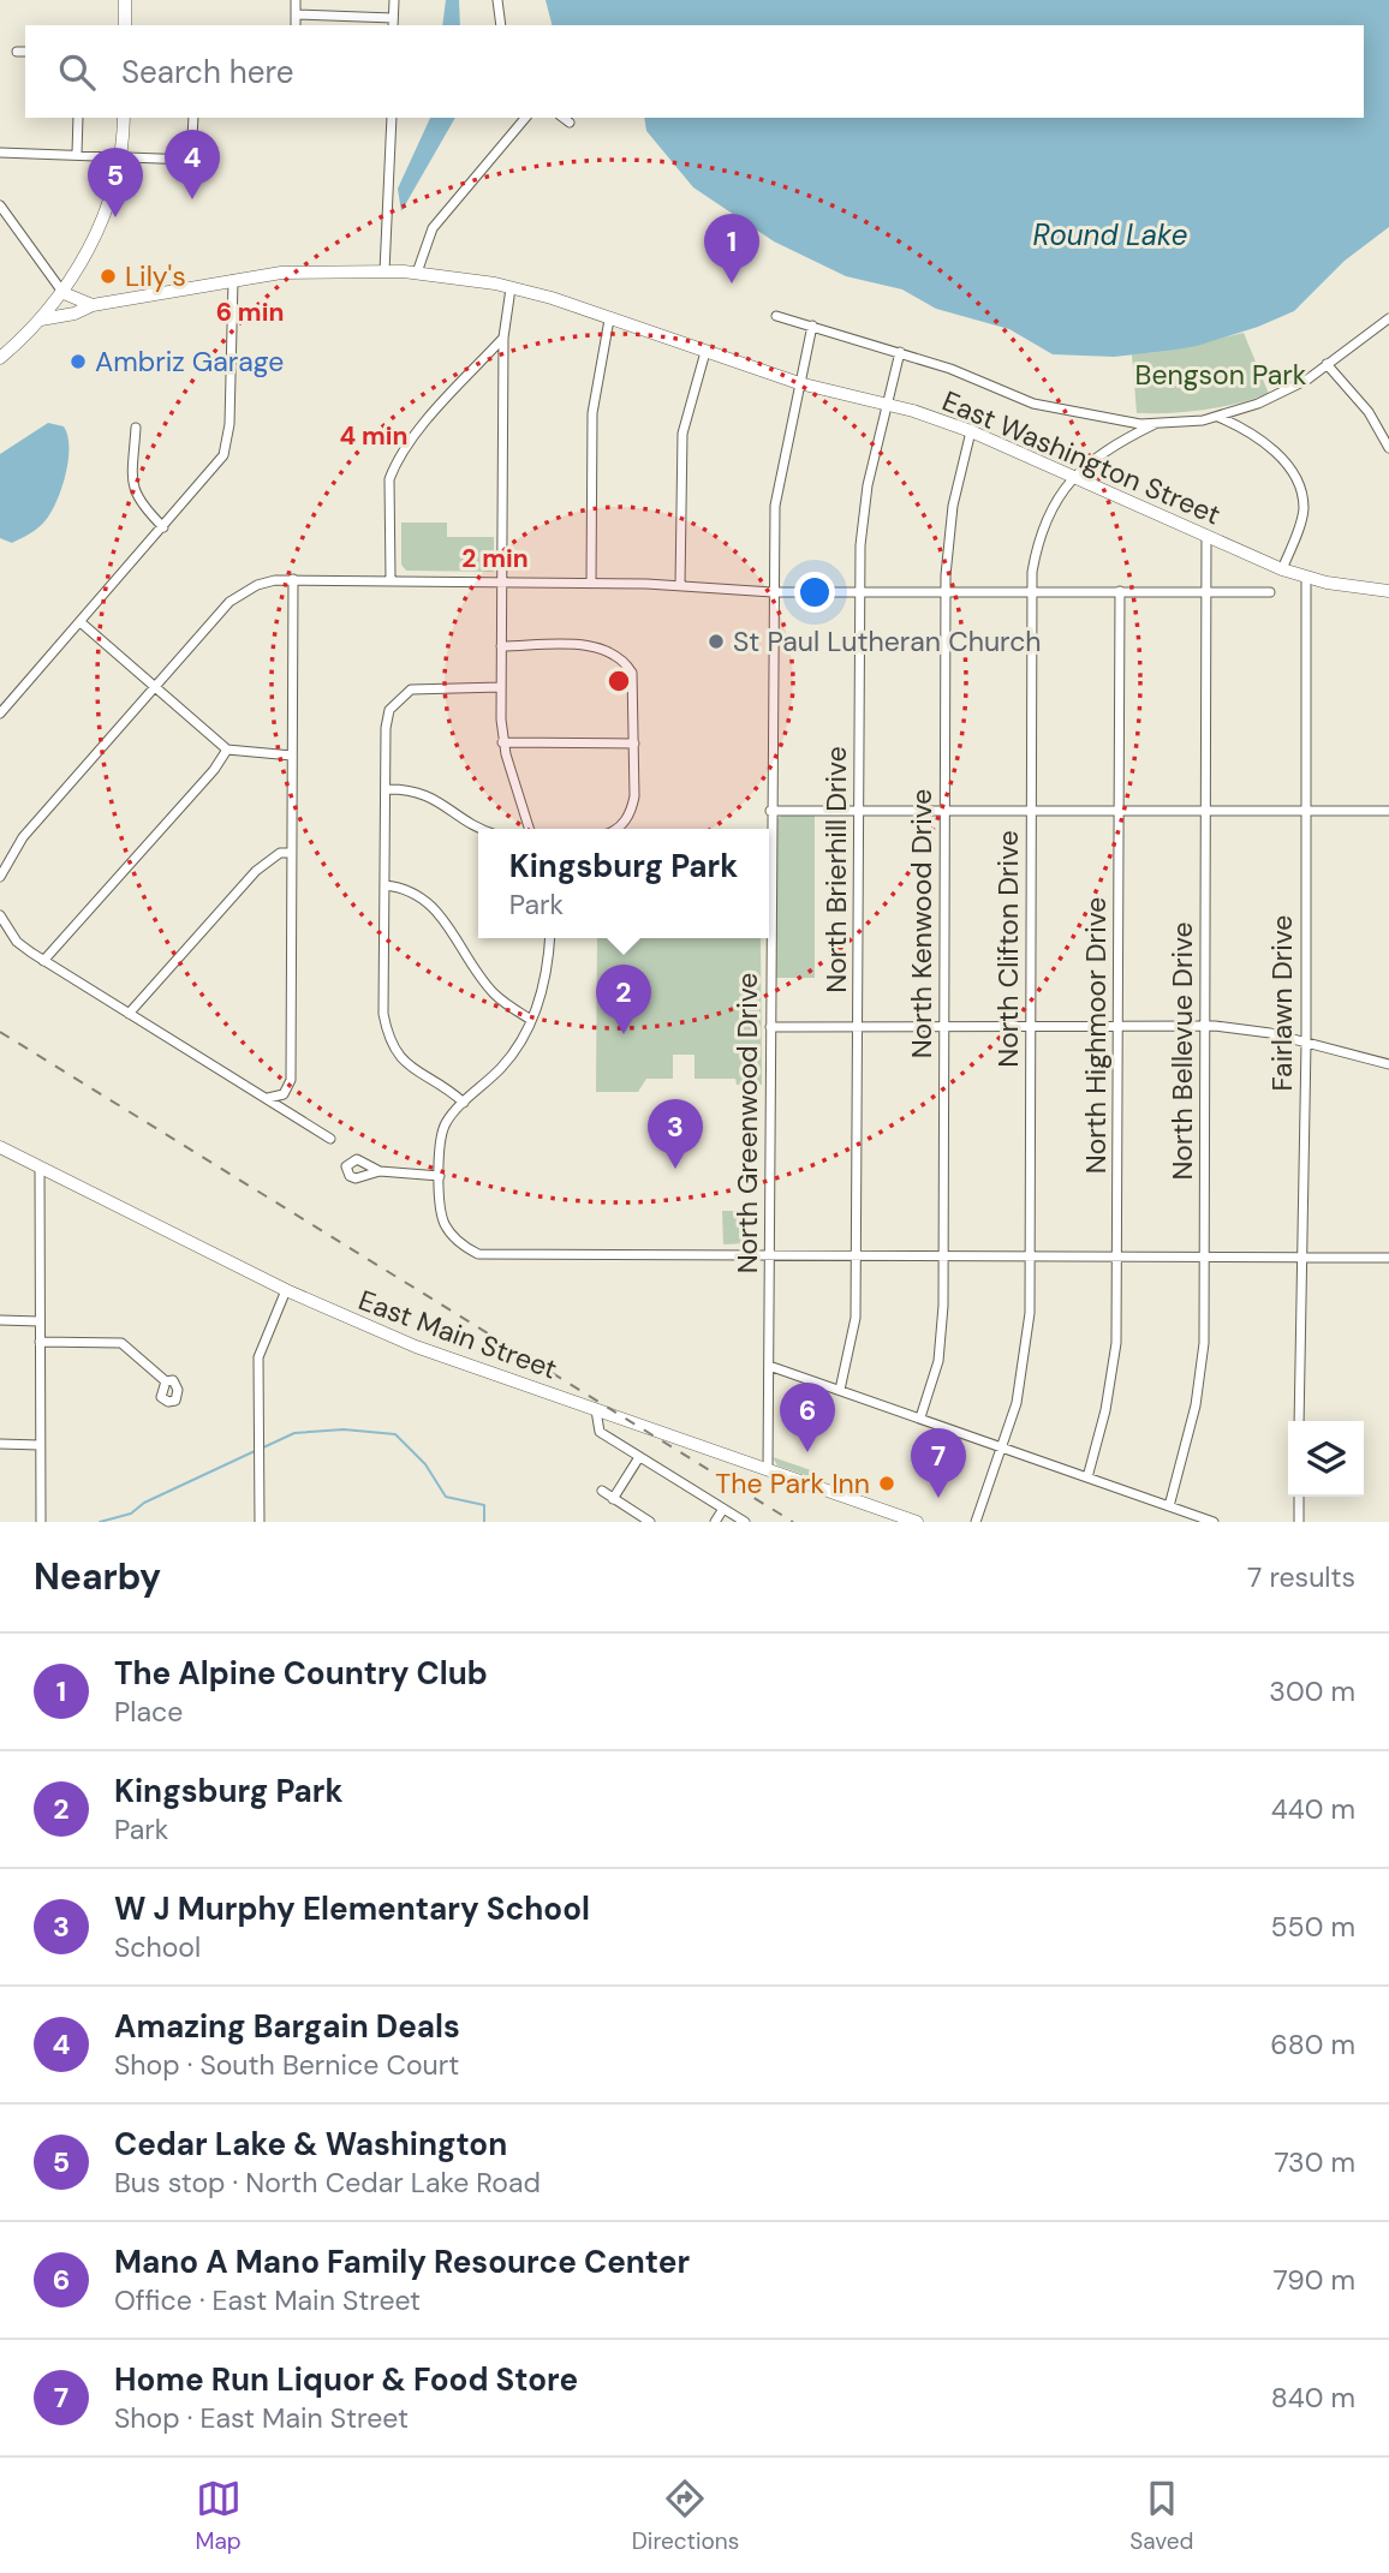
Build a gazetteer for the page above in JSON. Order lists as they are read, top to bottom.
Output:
{
  "streets": {
    "main road": ["East Washington Street", "East Main Street"],
    "street": [
      "North Brierhill Drive",
      "North Kenwood Drive",
      "North Clifton Drive",
      "Fairlawn Drive",
      "North Highmoor Drive",
      "North Bellevue Drive",
      "North Greenwood Drive"
    ]
  },
  "crossings": [
    ["East Washington Street", "North Brierhill Drive"],
    ["East Washington Street", "North Kenwood Drive"],
    ["East Washington Street", "North Clifton Drive"],
    ["East Washington Street", "Fairlawn Drive"],
    ["East Washington Street", "North Bellevue Drive"],
    ["East Washington Street", "North Greenwood Drive"],
    ["North Greenwood Drive", "East Main Street"]
  ],
  "water": ["Round Lake"],
  "parks": ["Bengson Park"],
  "places": [
    "Lily's",
    "Ambriz Garage",
    "St Paul Lutheran Church",
    "The Park Inn"
  ],
  "page": {
    "search": "Search here",
    "pins": [
      "4",
      "5",
      "1",
      "2",
      "3",
      "6",
      "7"
    ],
    "popup": ["Kingsburg Park", "Park"],
    "heading": ["Nearby", "7 results"],
    "list": [
      {
        "mark": "1",
        "name": "The Alpine Country Club",
        "note": "Place",
        "value": "300 m"
      },
      {
        "mark": "2",
        "name": "Kingsburg Park",
        "note": "Park",
        "value": "440 m"
      },
      {
        "mark": "3",
        "name": "W J Murphy Elementary School",
        "note": "School",
        "value": "550 m"
      },
      {
        "mark": "4",
        "name": "Amazing Bargain Deals",
        "note": "Shop · South Bernice Court",
        "value": "680 m"
      },
      {
        "mark": "5",
        "name": "Cedar Lake & Washington",
        "note": "Bus stop · North Cedar Lake Road",
        "value": "730 m"
      },
      {
        "mark": "6",
        "name": "Mano A Mano Family Resource Center",
        "note": "Office · East Main Street",
        "value": "790 m"
      },
      {
        "mark": "7",
        "name": "Home Run Liquor & Food Store",
        "note": "Shop · East Main Street",
        "value": "840 m"
      }
    ],
    "nav": ["Map", "Directions", "Saved"]
  },
  "rings": ["6 min", "4 min", "2 min"]
}
